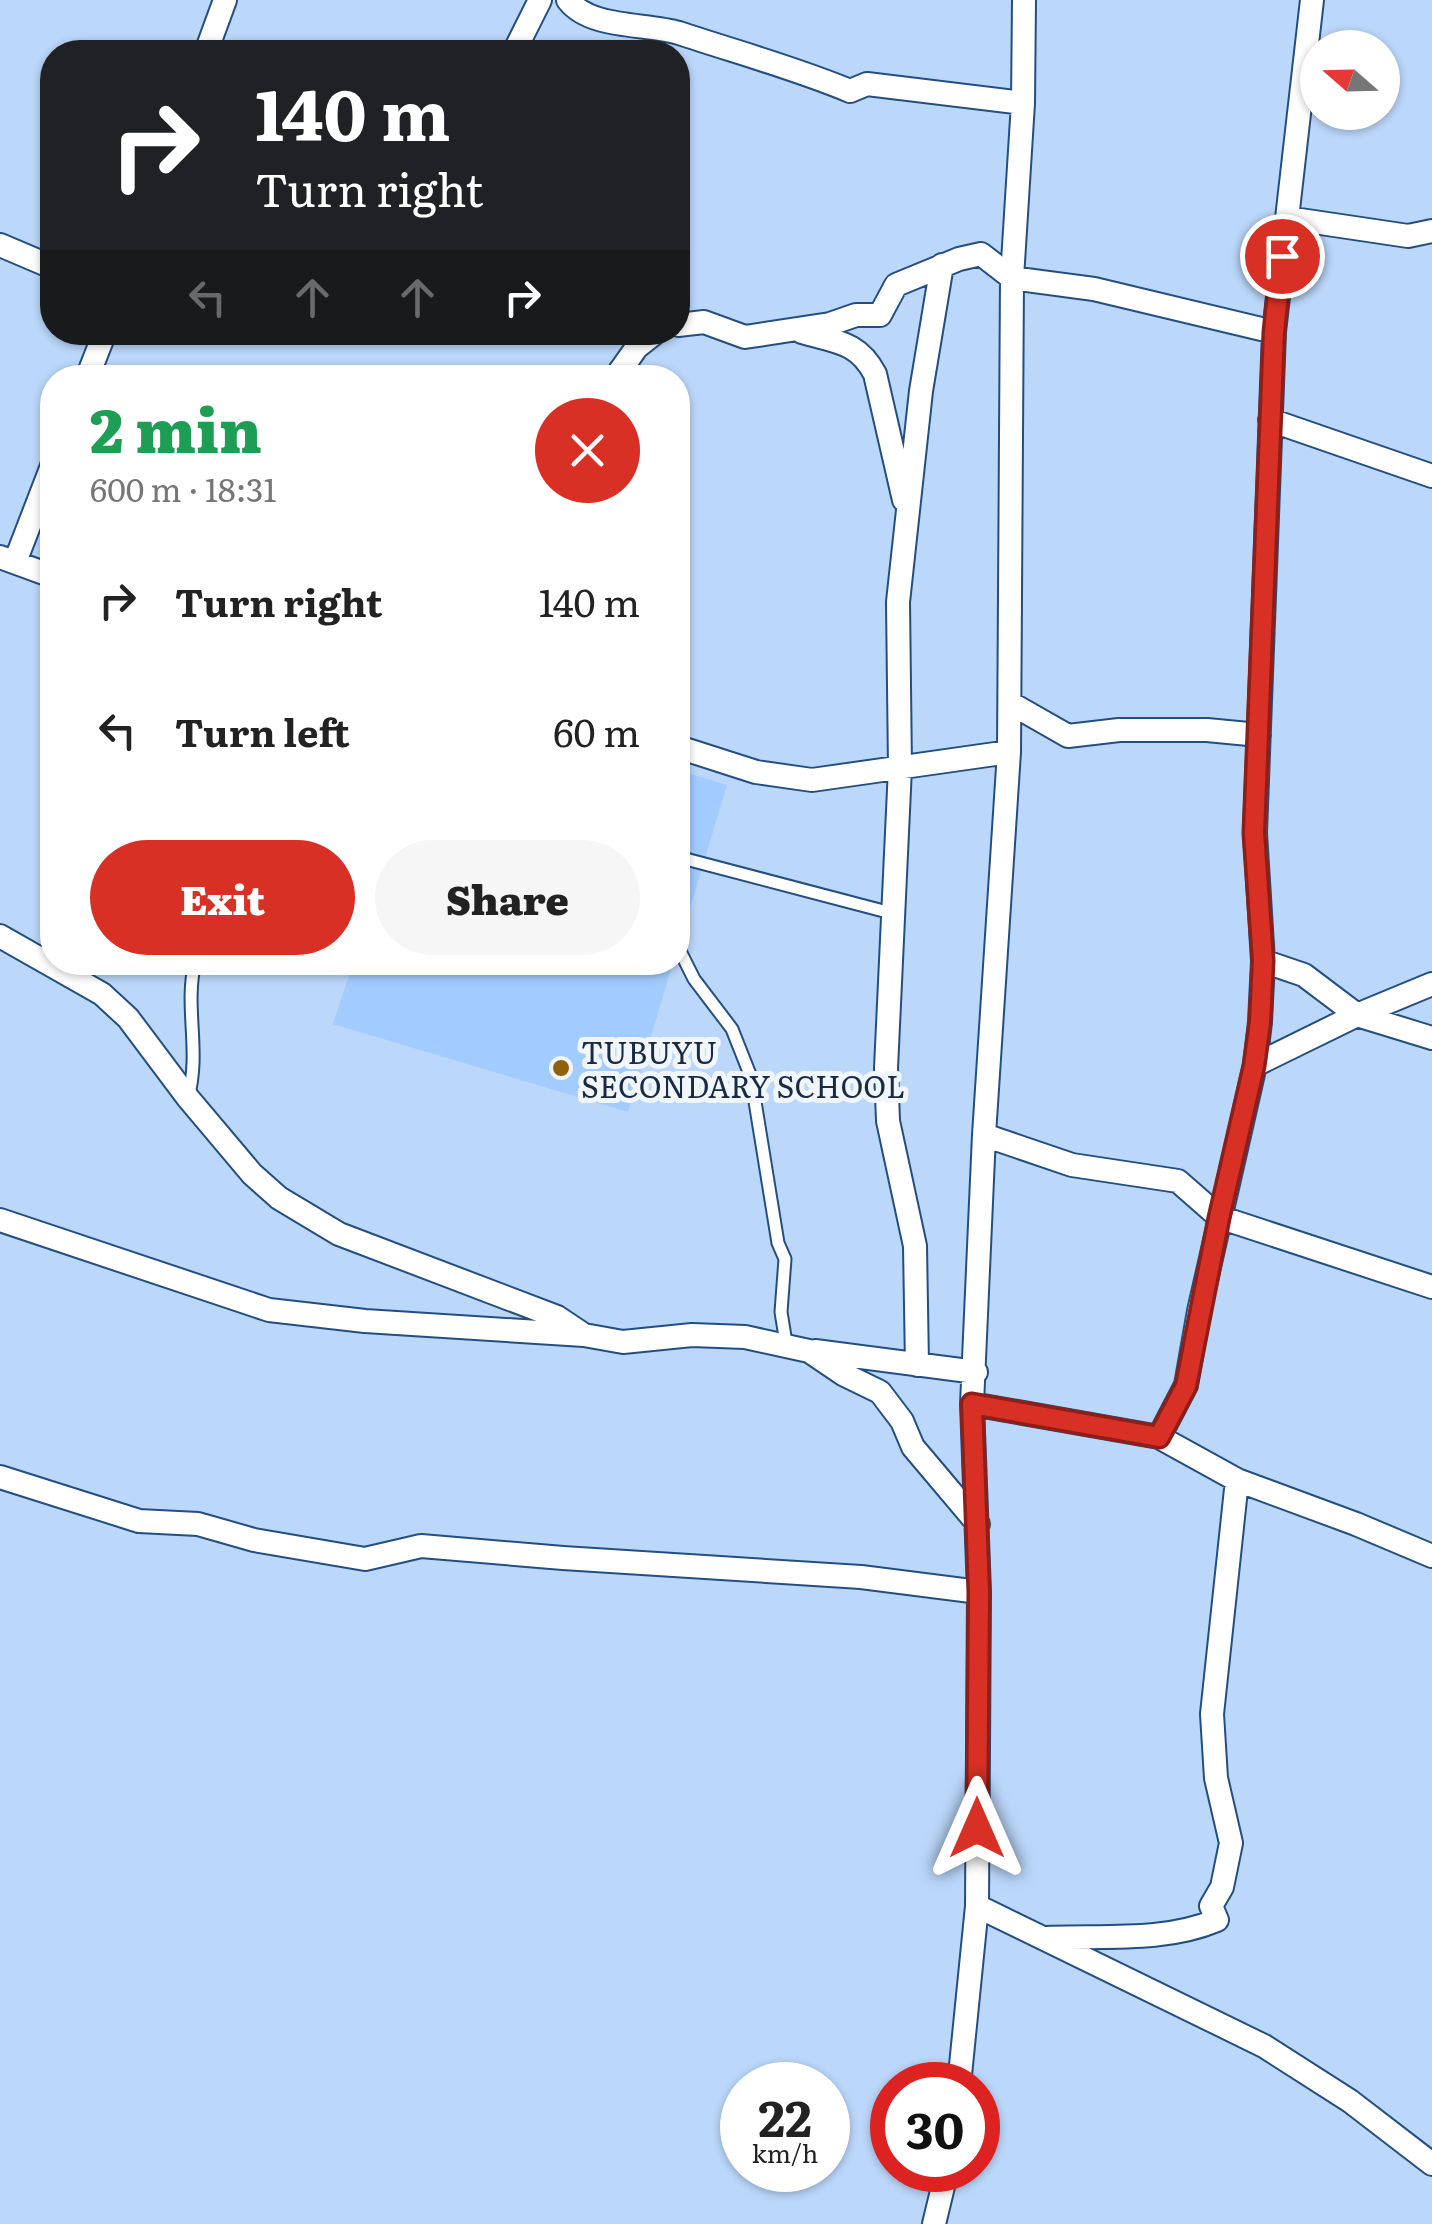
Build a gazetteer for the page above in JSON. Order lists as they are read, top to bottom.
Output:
{
  "places": ["TUBUYU SECONDARY SCHOOL"],
  "north": "left",
  "page": {
    "turn": ["140 m", "Turn right"],
    "heading": ["2 min", "600 m · 18:31"],
    "list": [
      {
        "name": "Turn right",
        "value": "140 m"
      },
      {
        "name": "Turn left",
        "value": "60 m"
      }
    ],
    "buttons": ["Exit", "Share"],
    "speed": "22 km/h",
    "limit": "30"
  }
}
